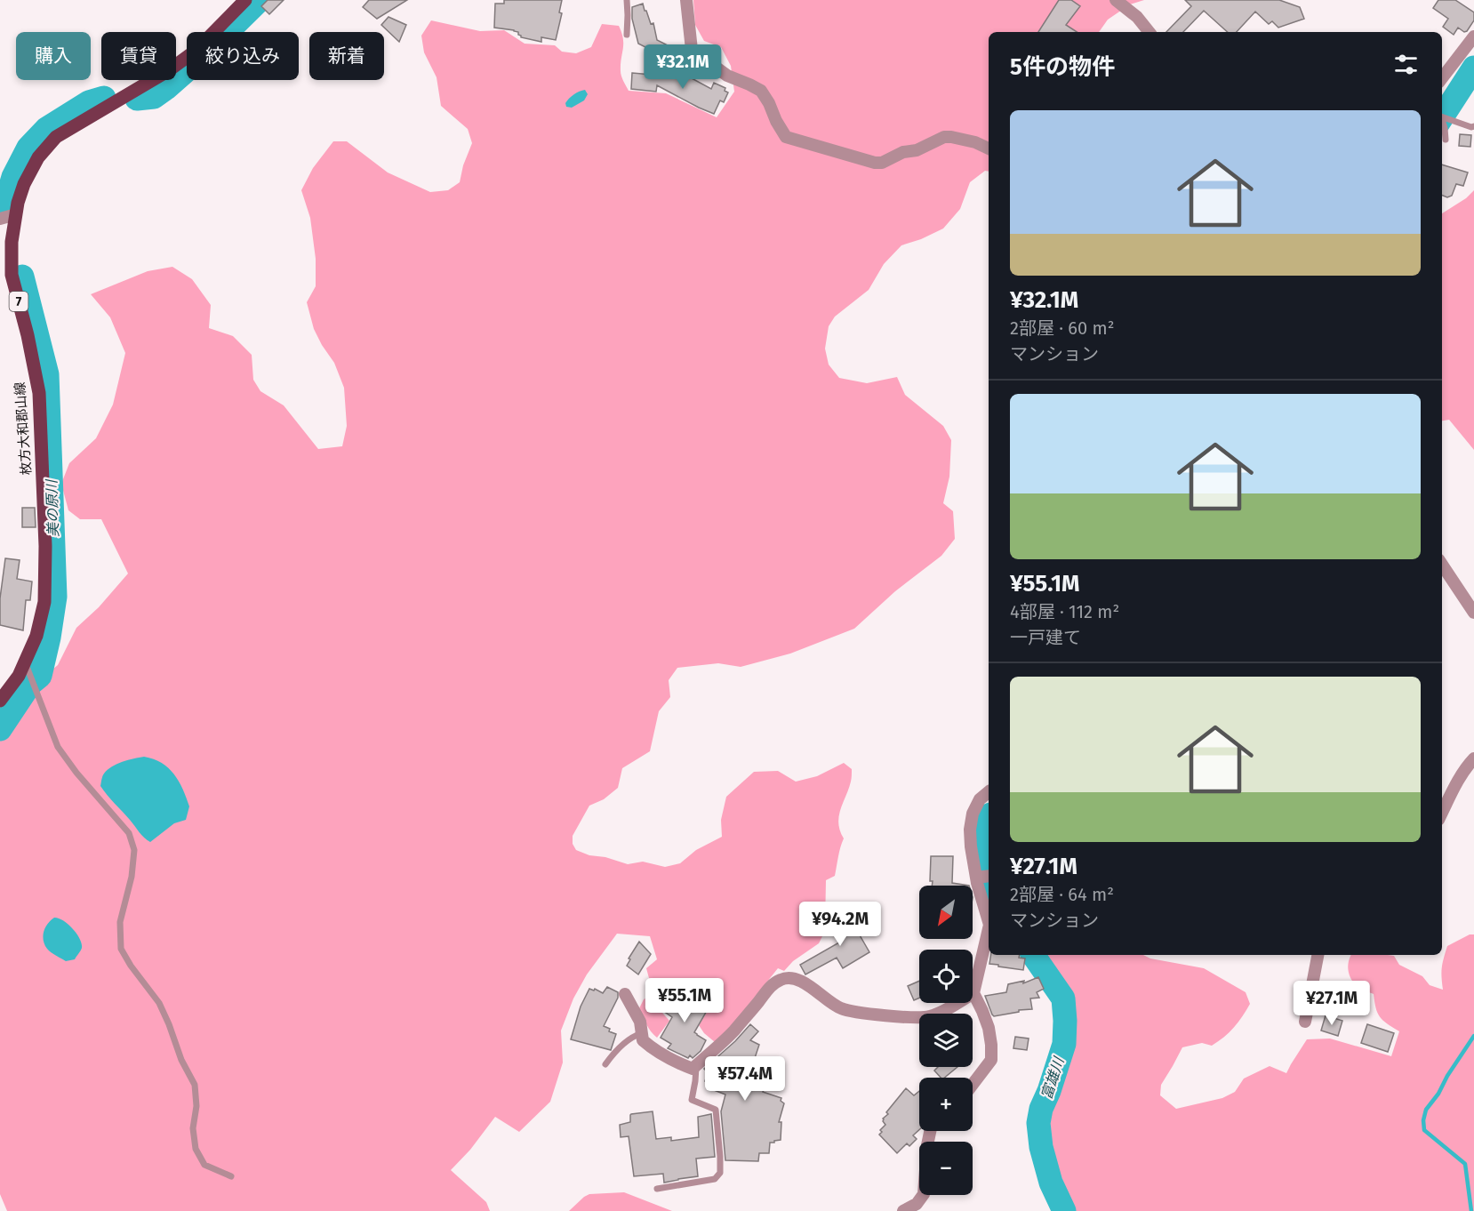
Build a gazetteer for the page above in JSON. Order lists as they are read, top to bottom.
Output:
{
  "streets": {
    "main road": ["7", "枚方大和郡山線"]
  },
  "water": ["美の原川", "富雄川"],
  "north": "bottom left",
  "page": {
    "chip": [
      "購入",
      "賃貸",
      "絞り込み",
      "新着"
    ],
    "heading": "5件の物件",
    "price": [
      "¥32.1M",
      "¥94.2M",
      "¥55.1M",
      "¥27.1M",
      "¥57.4M"
    ],
    "list": [
      {
        "name": "¥32.1M",
        "note": "2部屋 · 60 m² · マンション"
      },
      {
        "name": "¥55.1M",
        "note": "4部屋 · 112 m² · 一戸建て"
      },
      {
        "name": "¥27.1M",
        "note": "2部屋 · 64 m² · マンション"
      }
    ],
    "map_buttons": ["+", "−"]
  }
}
